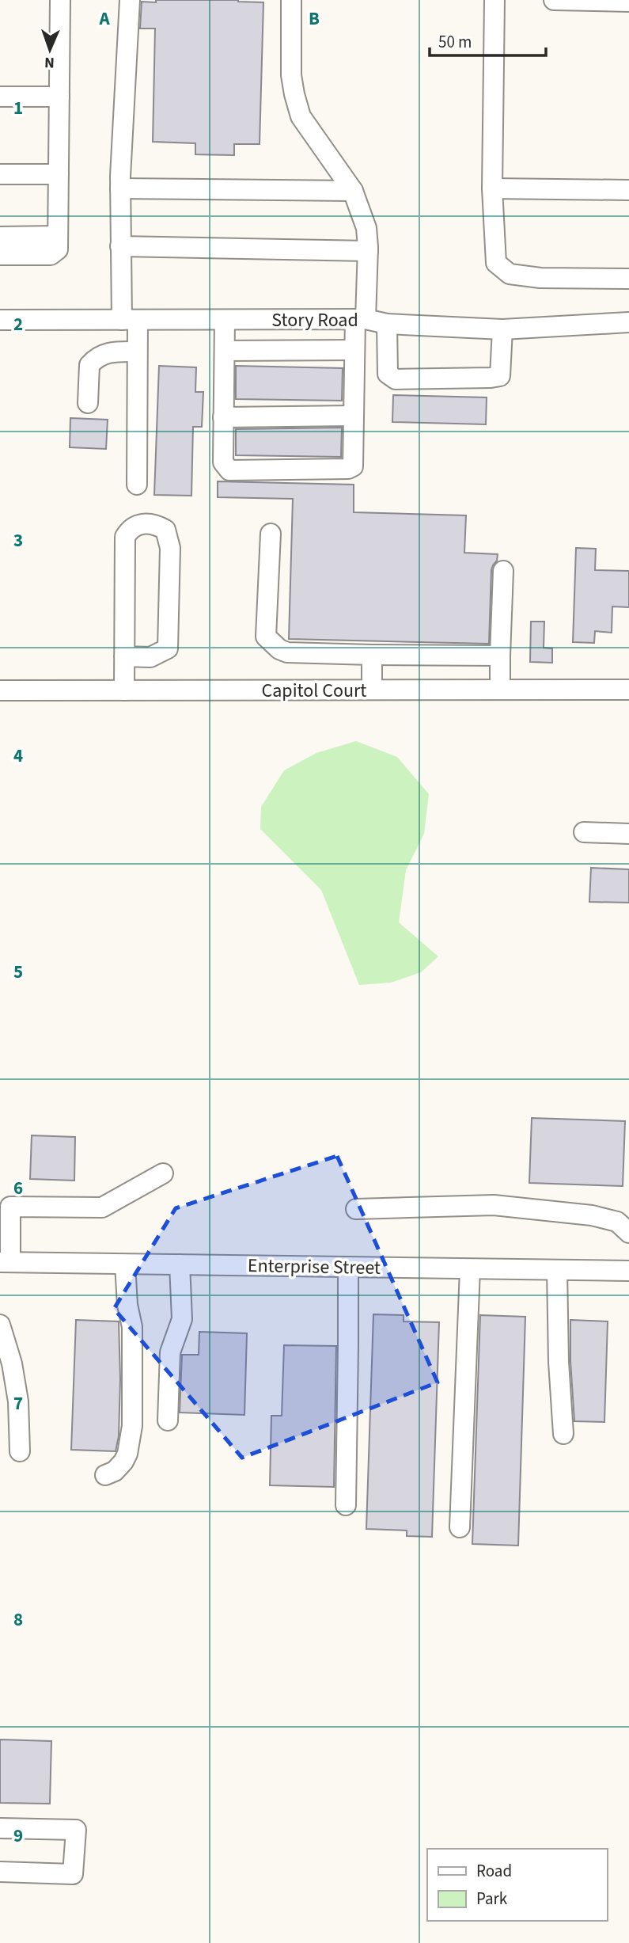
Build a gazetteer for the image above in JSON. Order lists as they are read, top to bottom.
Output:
{
  "streets": {
    "street": ["Story Road", "Capitol Court", "Enterprise Street"]
  },
  "legend": ["Road", "Park"],
  "scale_bar": "50 m",
  "north": "bottom",
  "grid": {
    "columns": ["A", "B"],
    "rows": [
      "1",
      "2",
      "3",
      "4",
      "5",
      "6",
      "7",
      "8",
      "9"
    ]
  }
}
